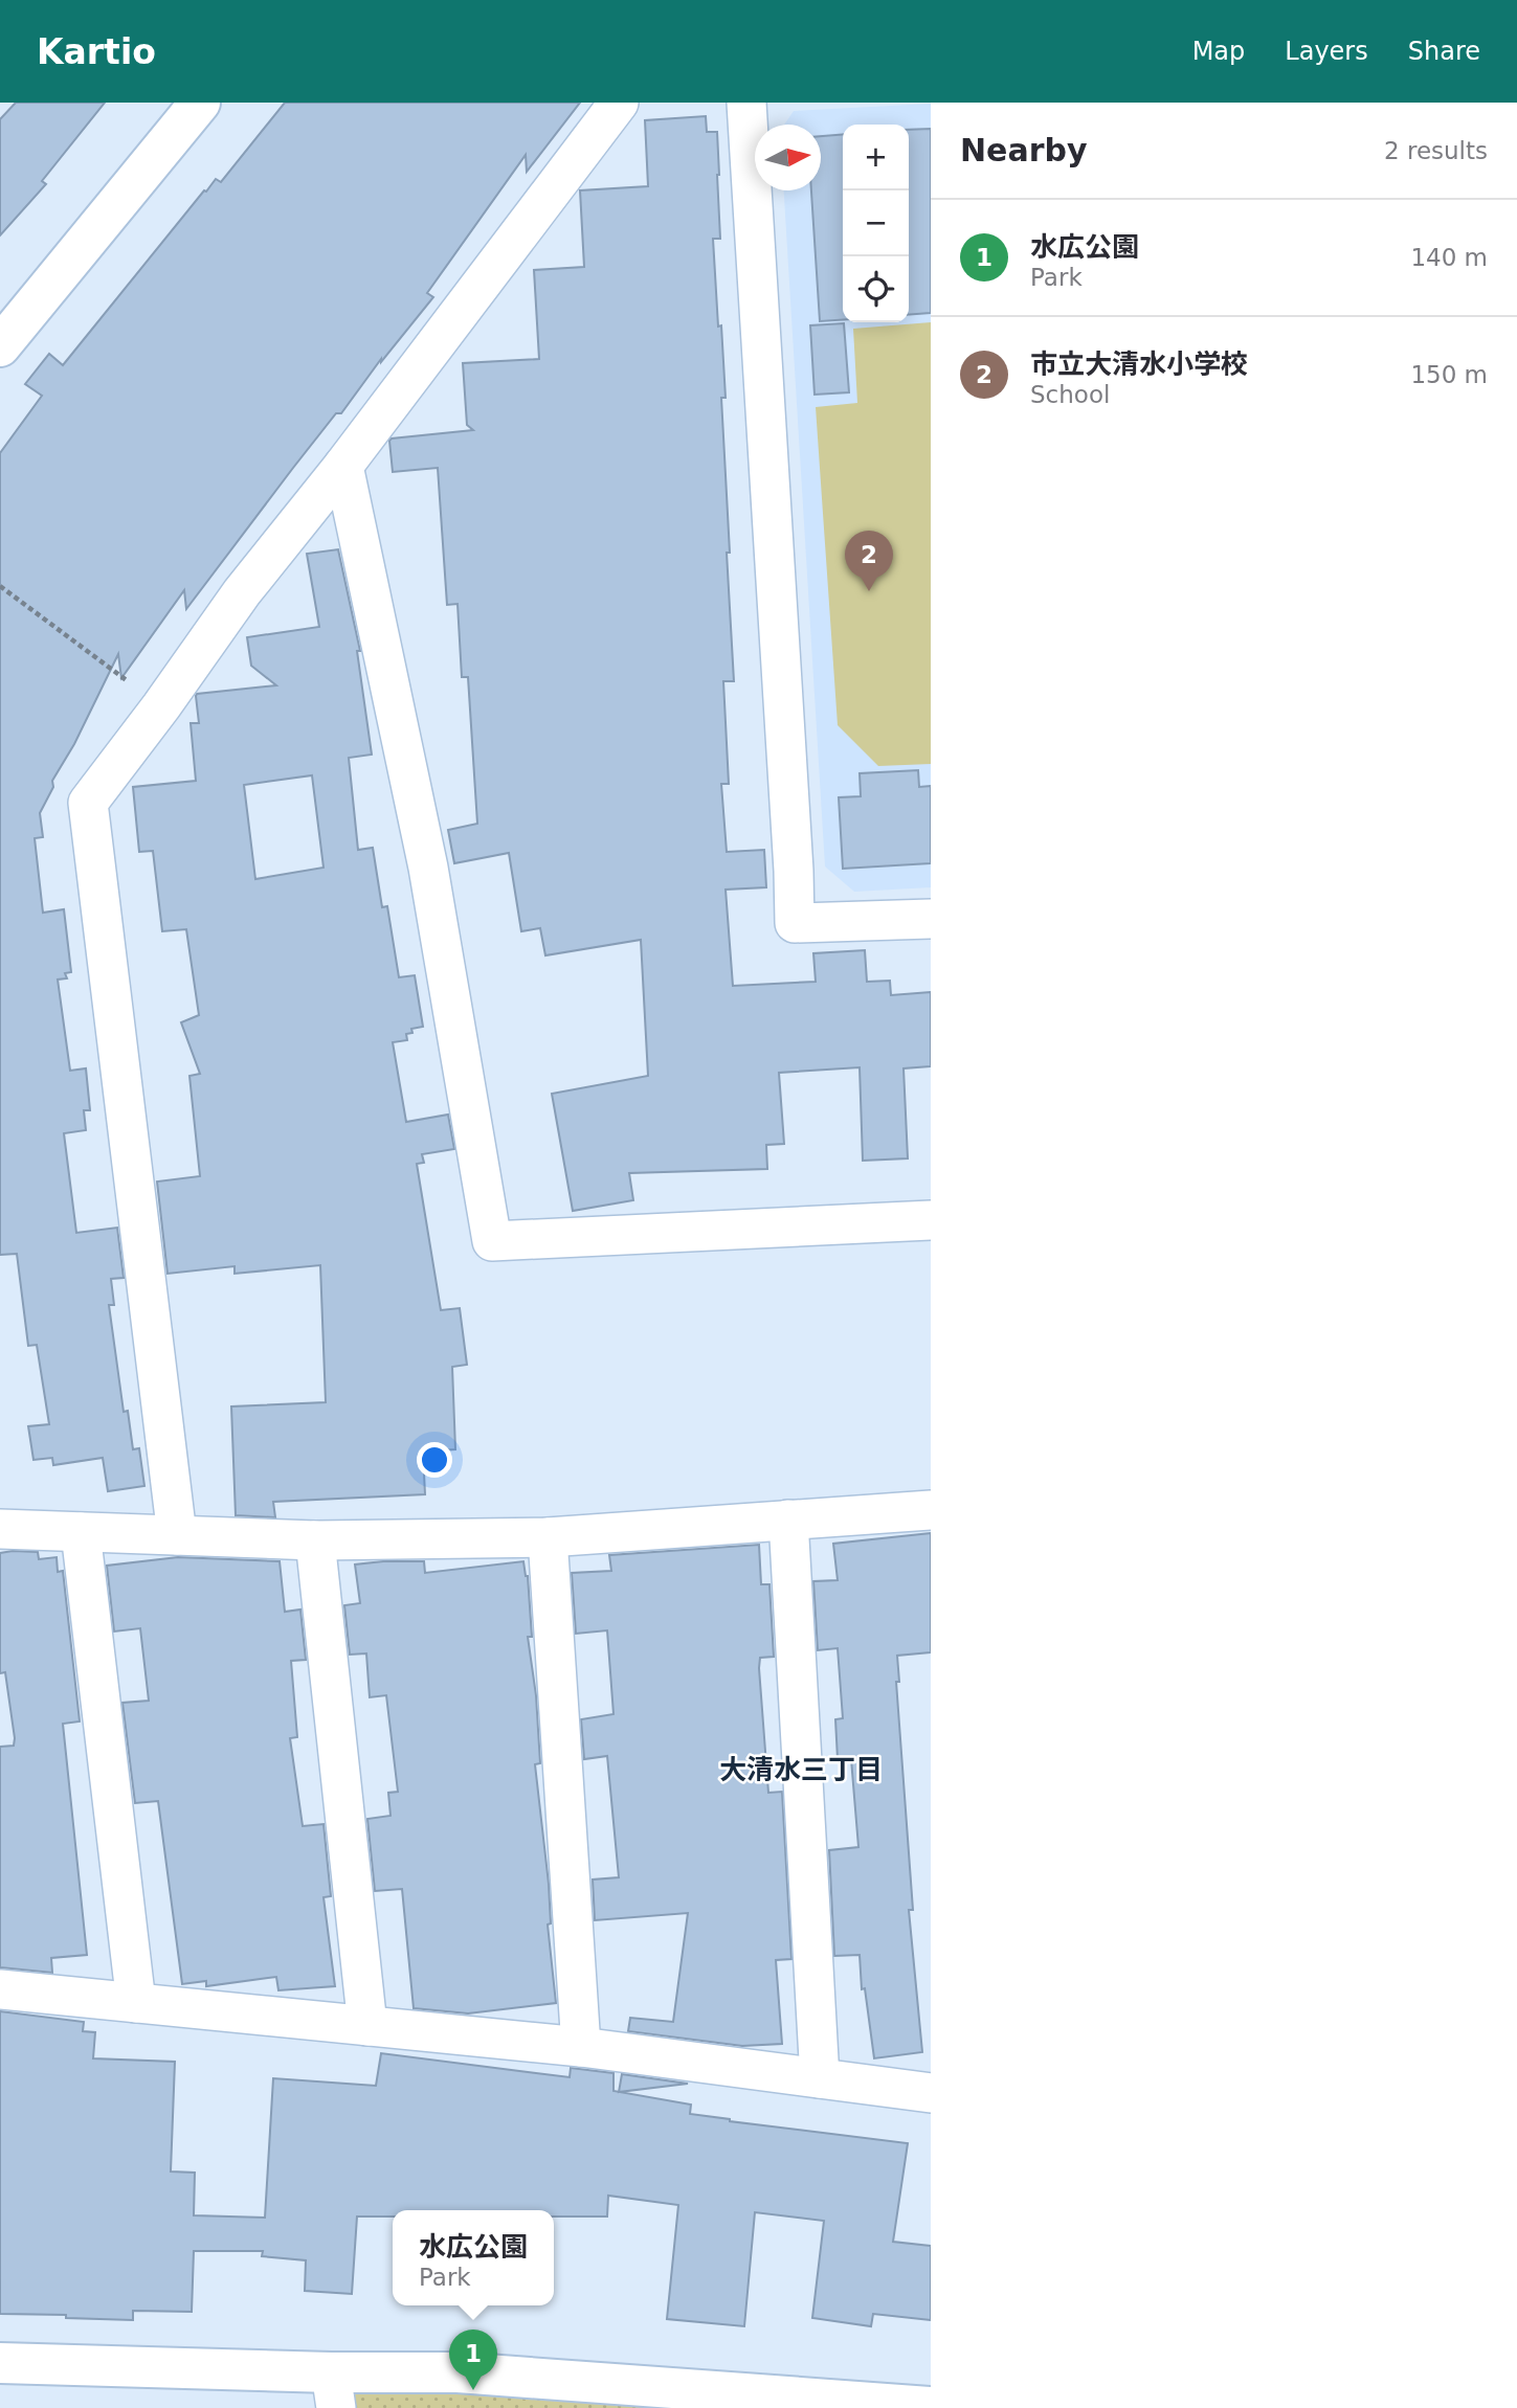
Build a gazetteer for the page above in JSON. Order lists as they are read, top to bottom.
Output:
{
  "districts": ["大清水三丁目"],
  "north": "right",
  "page": {
    "header": "Kartio",
    "nav": ["Map", "Layers", "Share"],
    "heading": ["Nearby", "2 results"],
    "map_buttons": ["+", "−"],
    "list": [
      {
        "mark": "1",
        "name": "水広公園",
        "note": "Park",
        "value": "140 m"
      },
      {
        "mark": "2",
        "name": "市立大清水小学校",
        "note": "School",
        "value": "150 m"
      }
    ],
    "pins": ["2", "1"],
    "popup": ["水広公園", "Park"]
  }
}
